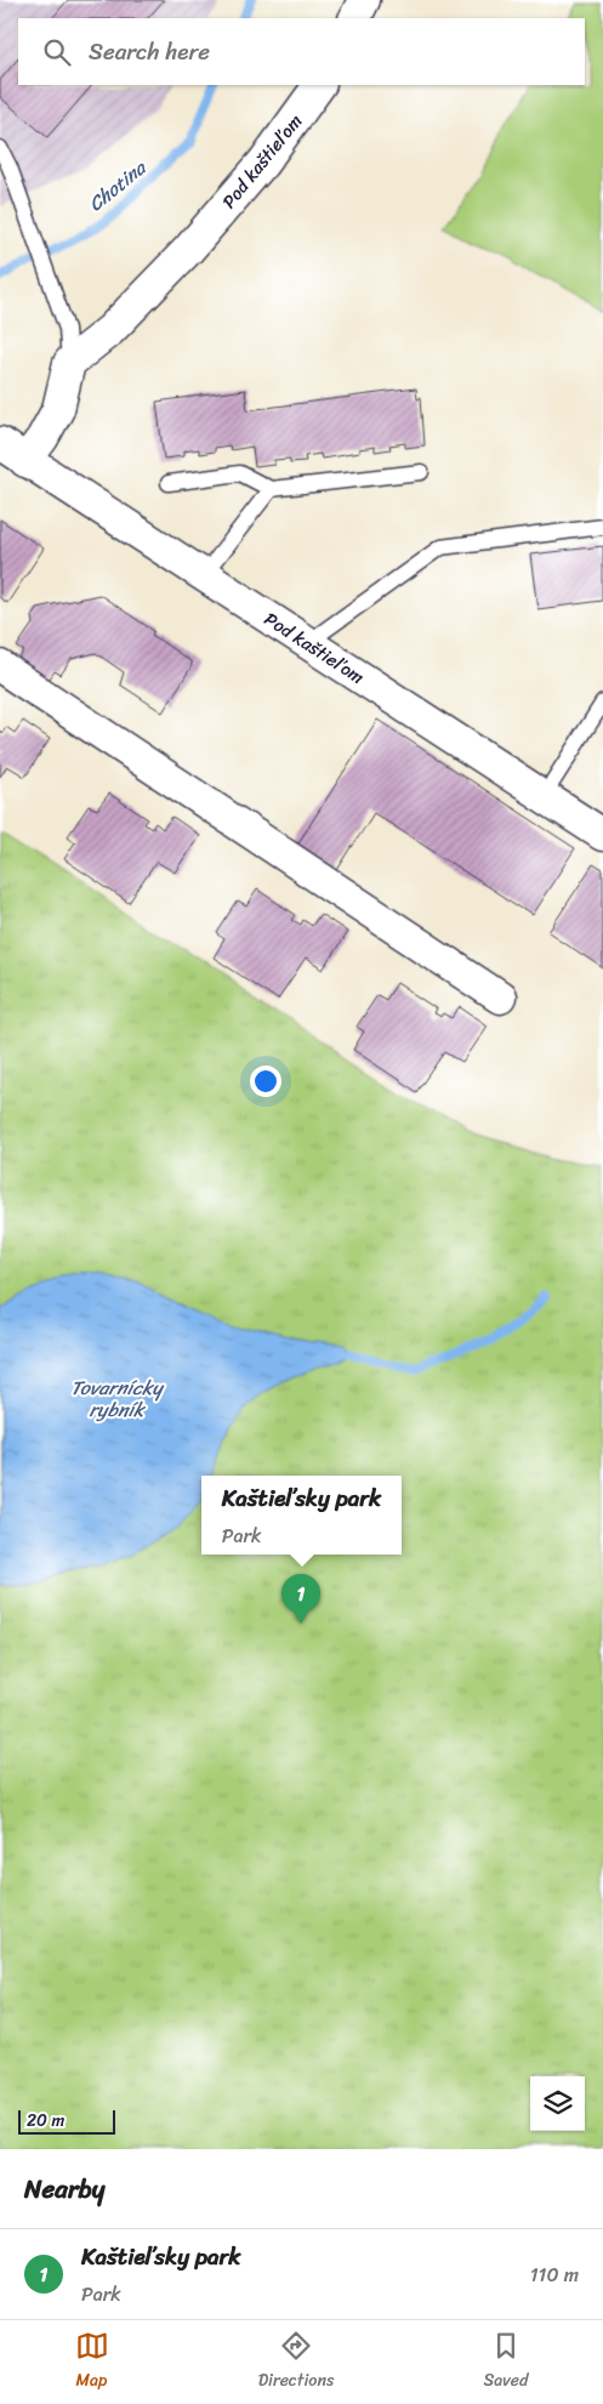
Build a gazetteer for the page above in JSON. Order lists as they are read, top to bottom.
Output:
{
  "streets": {
    "street": ["Pod kaštieľom"]
  },
  "water": ["Chotina", "Tovarnícky rybník"],
  "scale_bar": "20 m",
  "page": {
    "search": "Search here",
    "popup": ["Kaštieľsky park", "Park"],
    "pins": "1",
    "scale": "20 m",
    "heading": "Nearby",
    "list": [
      {
        "mark": "1",
        "name": "Kaštieľsky park",
        "note": "Park",
        "value": "110 m"
      }
    ],
    "nav": ["Map", "Directions", "Saved"]
  }
}
